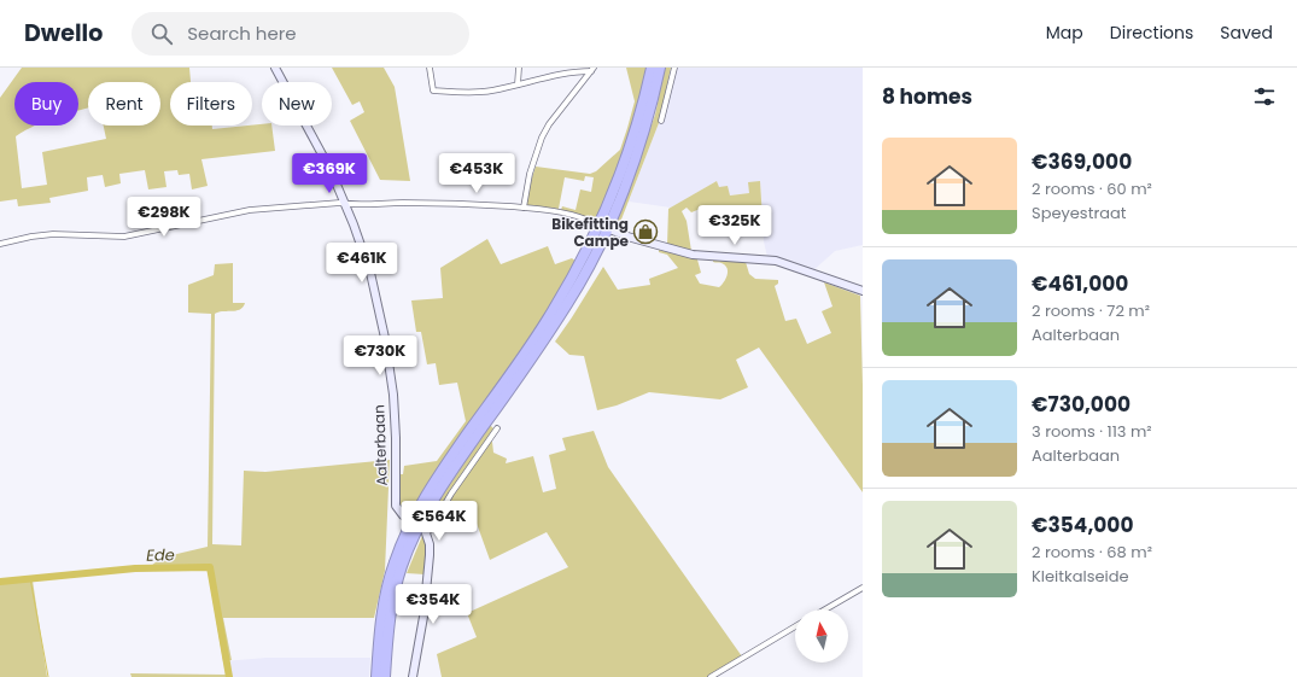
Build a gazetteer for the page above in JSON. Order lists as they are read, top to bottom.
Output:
{
  "streets": {
    "main road": ["Aalterbaan"]
  },
  "water": ["Ede"],
  "places": {
    "shop": ["Bikefitting Campe"]
  },
  "north": "top",
  "page": {
    "header": "Dwello",
    "search": "Search here",
    "nav": ["Map", "Directions", "Saved"],
    "heading": "8 homes",
    "chip": [
      "Buy",
      "Rent",
      "Filters",
      "New"
    ],
    "list": [
      {
        "name": "€369,000",
        "note": "2 rooms · 60 m² · Speyestraat"
      },
      {
        "name": "€461,000",
        "note": "2 rooms · 72 m² · Aalterbaan"
      },
      {
        "name": "€730,000",
        "note": "3 rooms · 113 m² · Aalterbaan"
      },
      {
        "name": "€354,000",
        "note": "2 rooms · 68 m² · Kleitkalseide"
      }
    ],
    "price": [
      "€369K",
      "€453K",
      "€298K",
      "€325K",
      "€461K",
      "€730K",
      "€564K",
      "€354K"
    ]
  }
}
